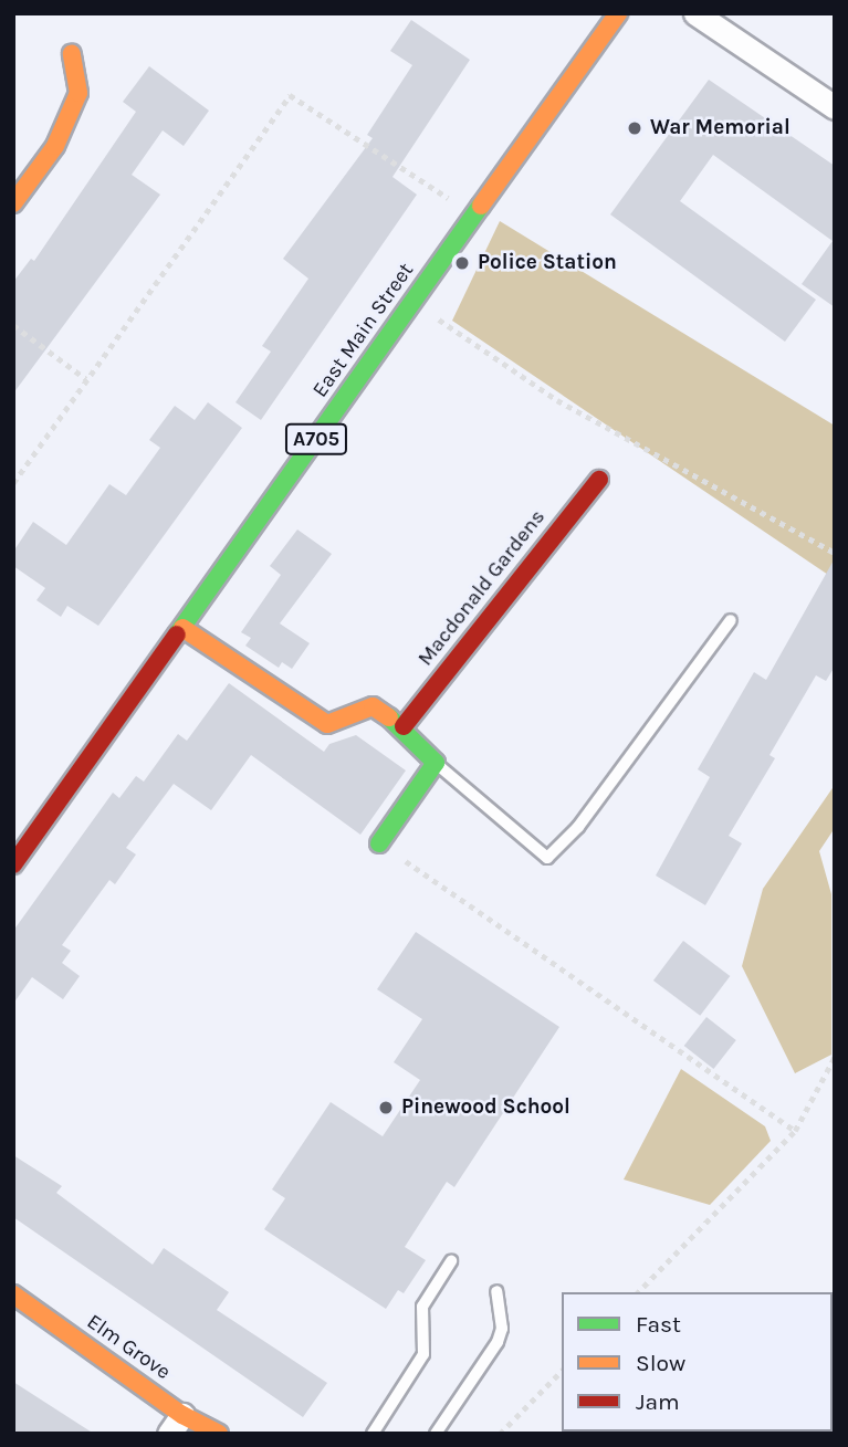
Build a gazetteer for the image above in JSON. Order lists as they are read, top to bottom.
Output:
{
  "streets": {
    "street": [
      "East Main Street",
      "A705",
      "Macdonald Gardens",
      "Elm Grove"
    ]
  },
  "places": ["War Memorial", "Police Station", "Pinewood School"],
  "legend": ["Fast", "Slow", "Jam"]
}
